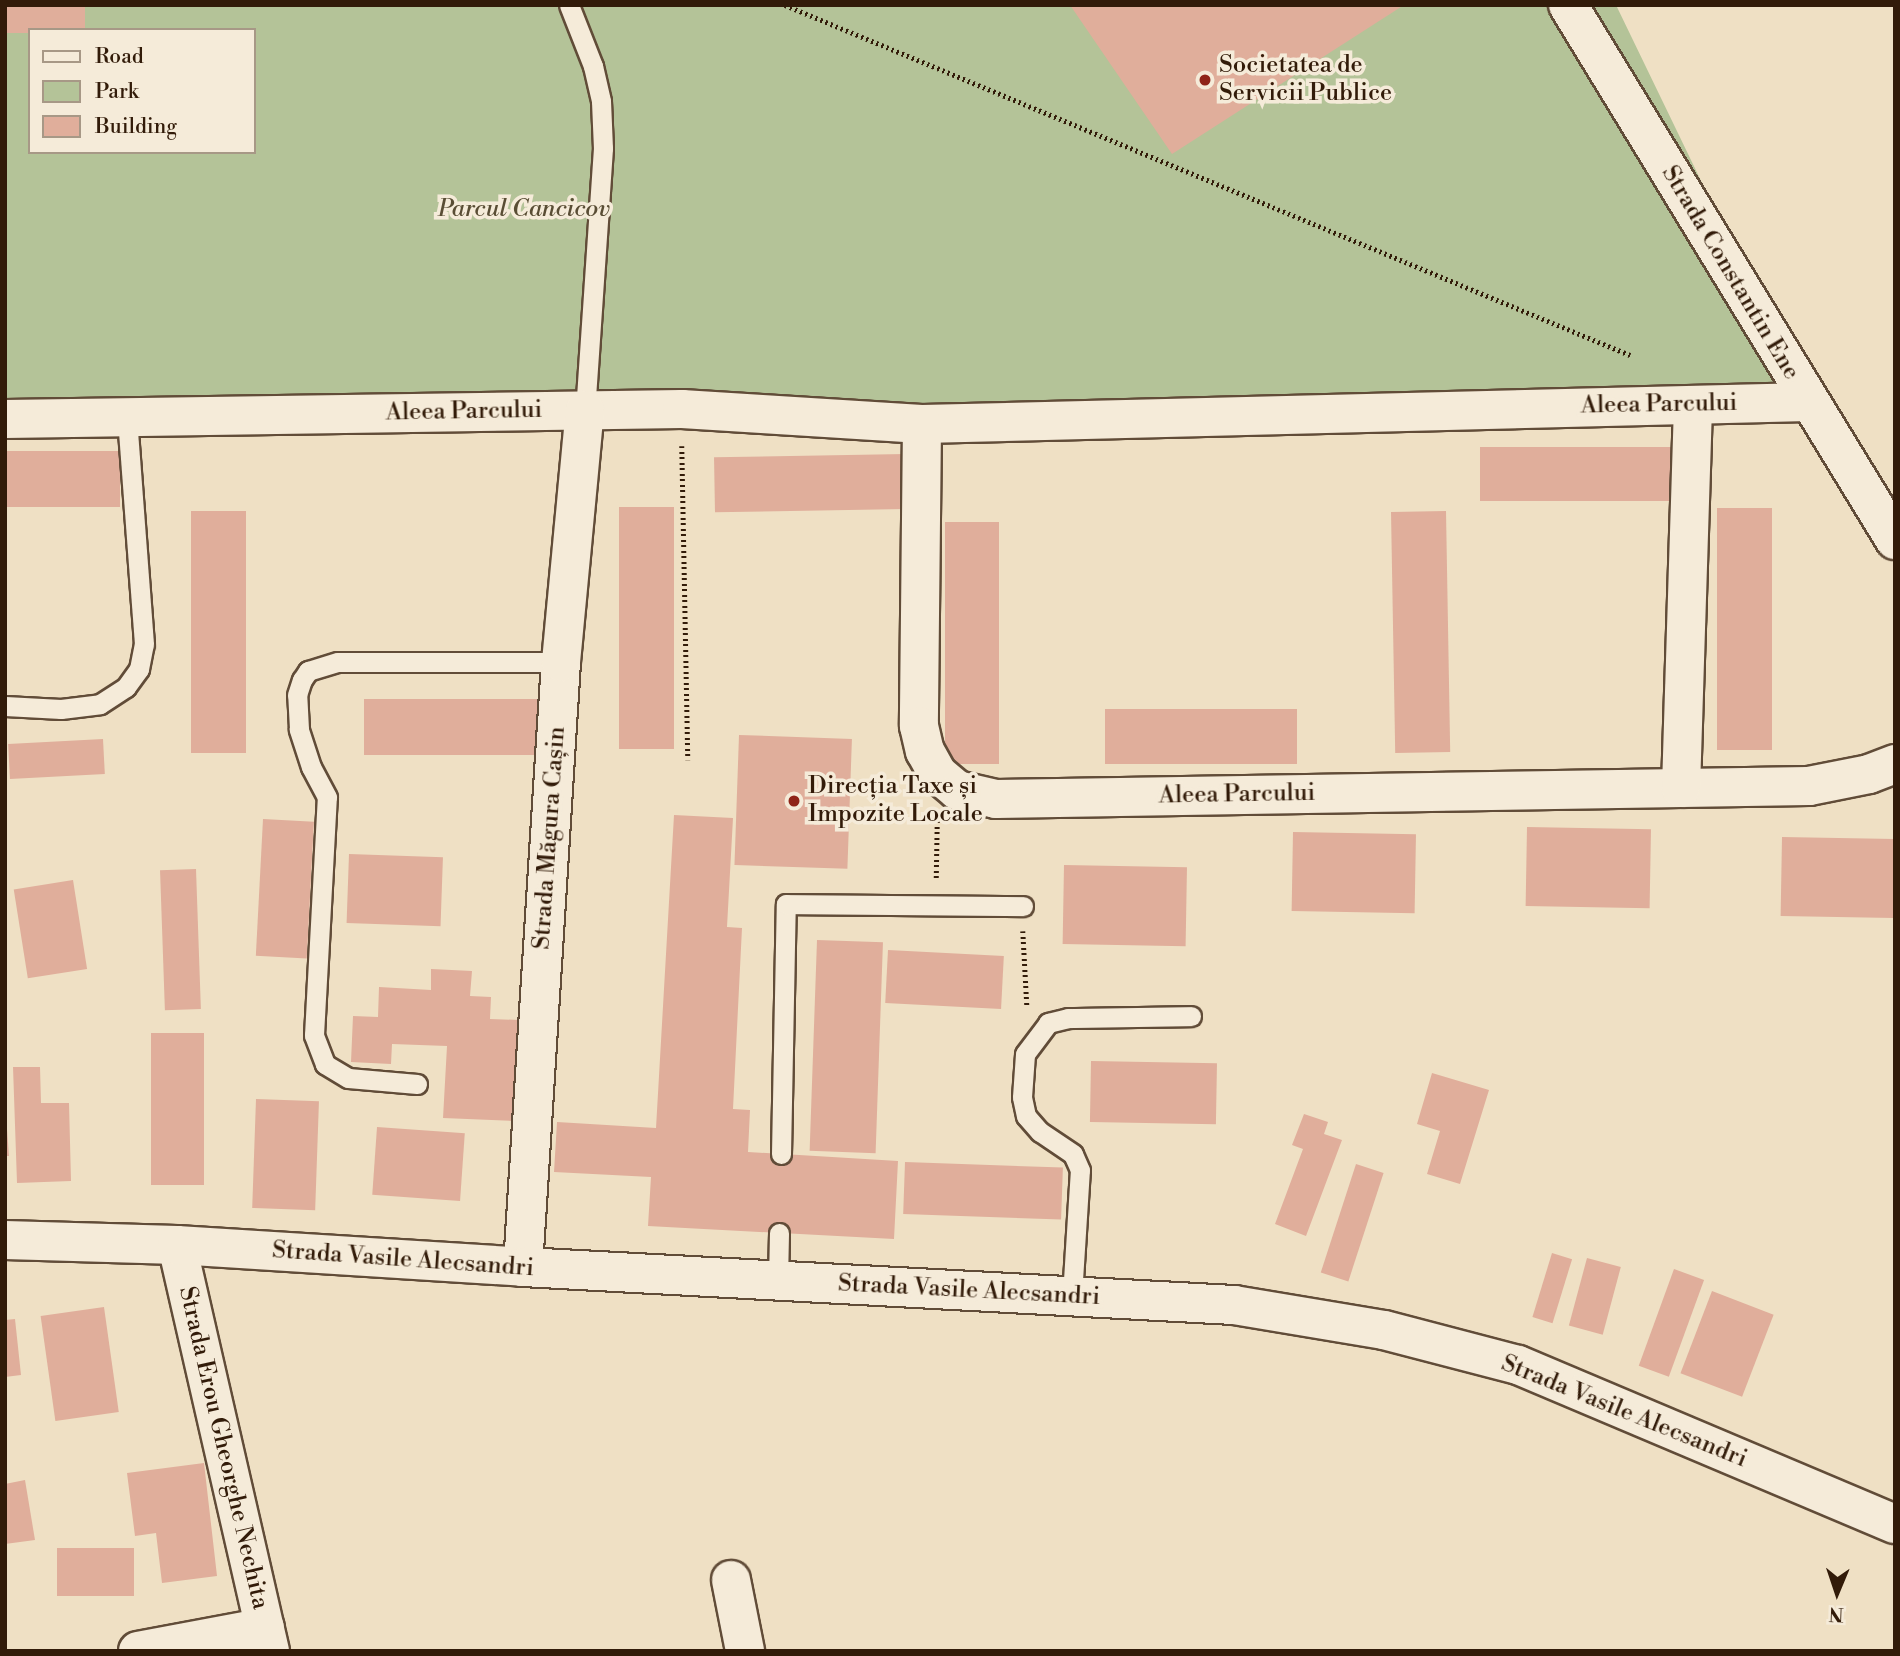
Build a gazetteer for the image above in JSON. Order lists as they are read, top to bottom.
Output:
{
  "streets": {
    "street": [
      "Strada Constantin Ene",
      "Aleea Parcului",
      "Strada Măgura Cașin",
      "Strada Vasile Alecsandri",
      "Strada Erou Gheorghe Nechita"
    ]
  },
  "crossings": [
    ["Strada Constantin Ene", "Aleea Parcului"],
    ["Aleea Parcului", "Strada Măgura Cașin"],
    ["Strada Măgura Cașin", "Strada Vasile Alecsandri"],
    ["Strada Vasile Alecsandri", "Strada Erou Gheorghe Nechita"]
  ],
  "parks": ["Parcul Cancicov"],
  "places": ["Societatea de Servicii Publice", "Direcția Taxe și Impozite Locale"],
  "legend": ["Road", "Park", "Building"],
  "north": "bottom"
}
